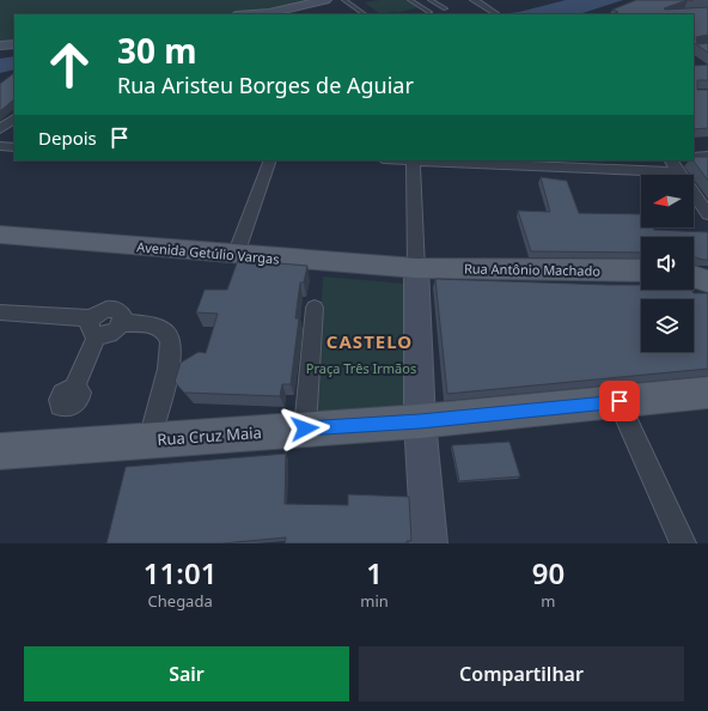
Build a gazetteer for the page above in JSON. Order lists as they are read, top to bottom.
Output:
{
  "streets": {
    "main road": ["Avenida Getúlio Vargas", "Rua Antônio Machado", "Rua Cruz Maia"]
  },
  "crossings": [
    ["Avenida Getúlio Vargas", "Rua Antônio Machado"]
  ],
  "districts": ["CASTELO"],
  "parks": ["Praça Três Irmãos"],
  "north": "left",
  "page": {
    "turn": ["30 m", "Rua Aristeu Borges de Aguiar"],
    "then": "Depois",
    "eta": [
      "11:01",
      "Chegada",
      "1",
      "min",
      "90",
      "m"
    ],
    "buttons": ["Sair", "Compartilhar"]
  }
}
